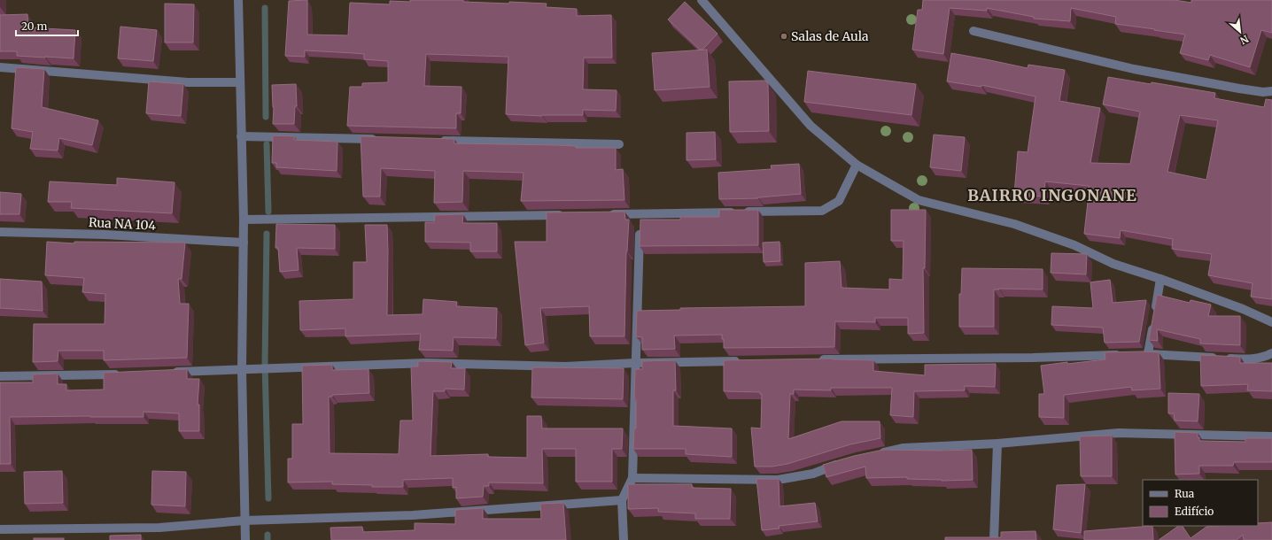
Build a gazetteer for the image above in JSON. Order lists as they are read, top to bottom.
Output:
{
  "streets": {
    "street": ["Rua NA 104"]
  },
  "districts": ["BAIRRO INGONANE"],
  "places": ["Salas de Aula"],
  "legend": ["Rua", "Edifício"],
  "scale_bar": "20 m",
  "north": "bottom right"
}
